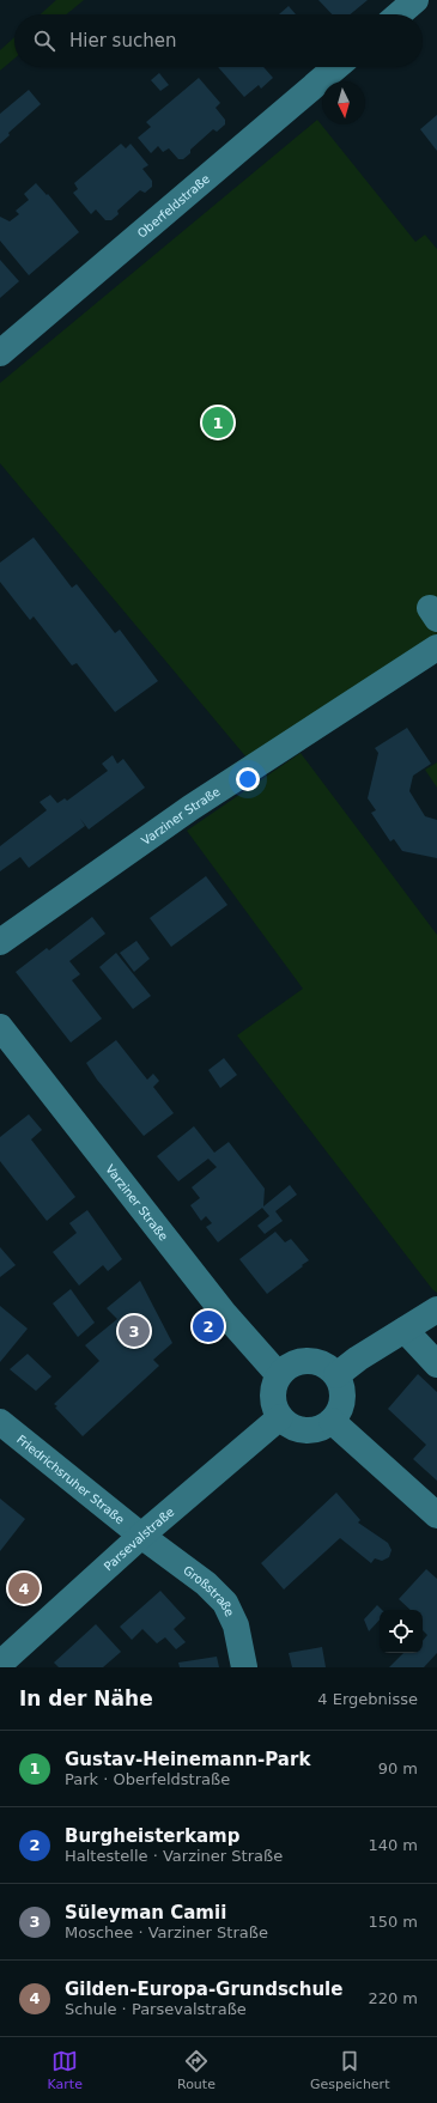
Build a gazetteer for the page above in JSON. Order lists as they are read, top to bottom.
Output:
{
  "streets": {
    "street": [
      "Oberfeldstraße",
      "Varziner Straße",
      "Friedrichsruher Straße",
      "Parsevalstraße",
      "Großstraße"
    ]
  },
  "crossings": [
    ["Varziner Straße", "Parsevalstraße"],
    ["Friedrichsruher Straße", "Parsevalstraße"],
    ["Friedrichsruher Straße", "Großstraße"],
    ["Parsevalstraße", "Großstraße"]
  ],
  "north": "bottom",
  "page": {
    "search": "Hier suchen",
    "pins": [
      "1",
      "2",
      "3",
      "4"
    ],
    "heading": ["In der Nähe", "4 Ergebnisse"],
    "list": [
      {
        "mark": "1",
        "name": "Gustav-Heinemann-Park",
        "note": "Park · Oberfeldstraße",
        "value": "90 m"
      },
      {
        "mark": "2",
        "name": "Burgheisterkamp",
        "note": "Haltestelle · Varziner Straße",
        "value": "140 m"
      },
      {
        "mark": "3",
        "name": "Süleyman Camii",
        "note": "Moschee · Varziner Straße",
        "value": "150 m"
      },
      {
        "mark": "4",
        "name": "Gilden-Europa-Grundschule",
        "note": "Schule · Parsevalstraße",
        "value": "220 m"
      }
    ],
    "nav": ["Karte", "Route", "Gespeichert"]
  }
}
